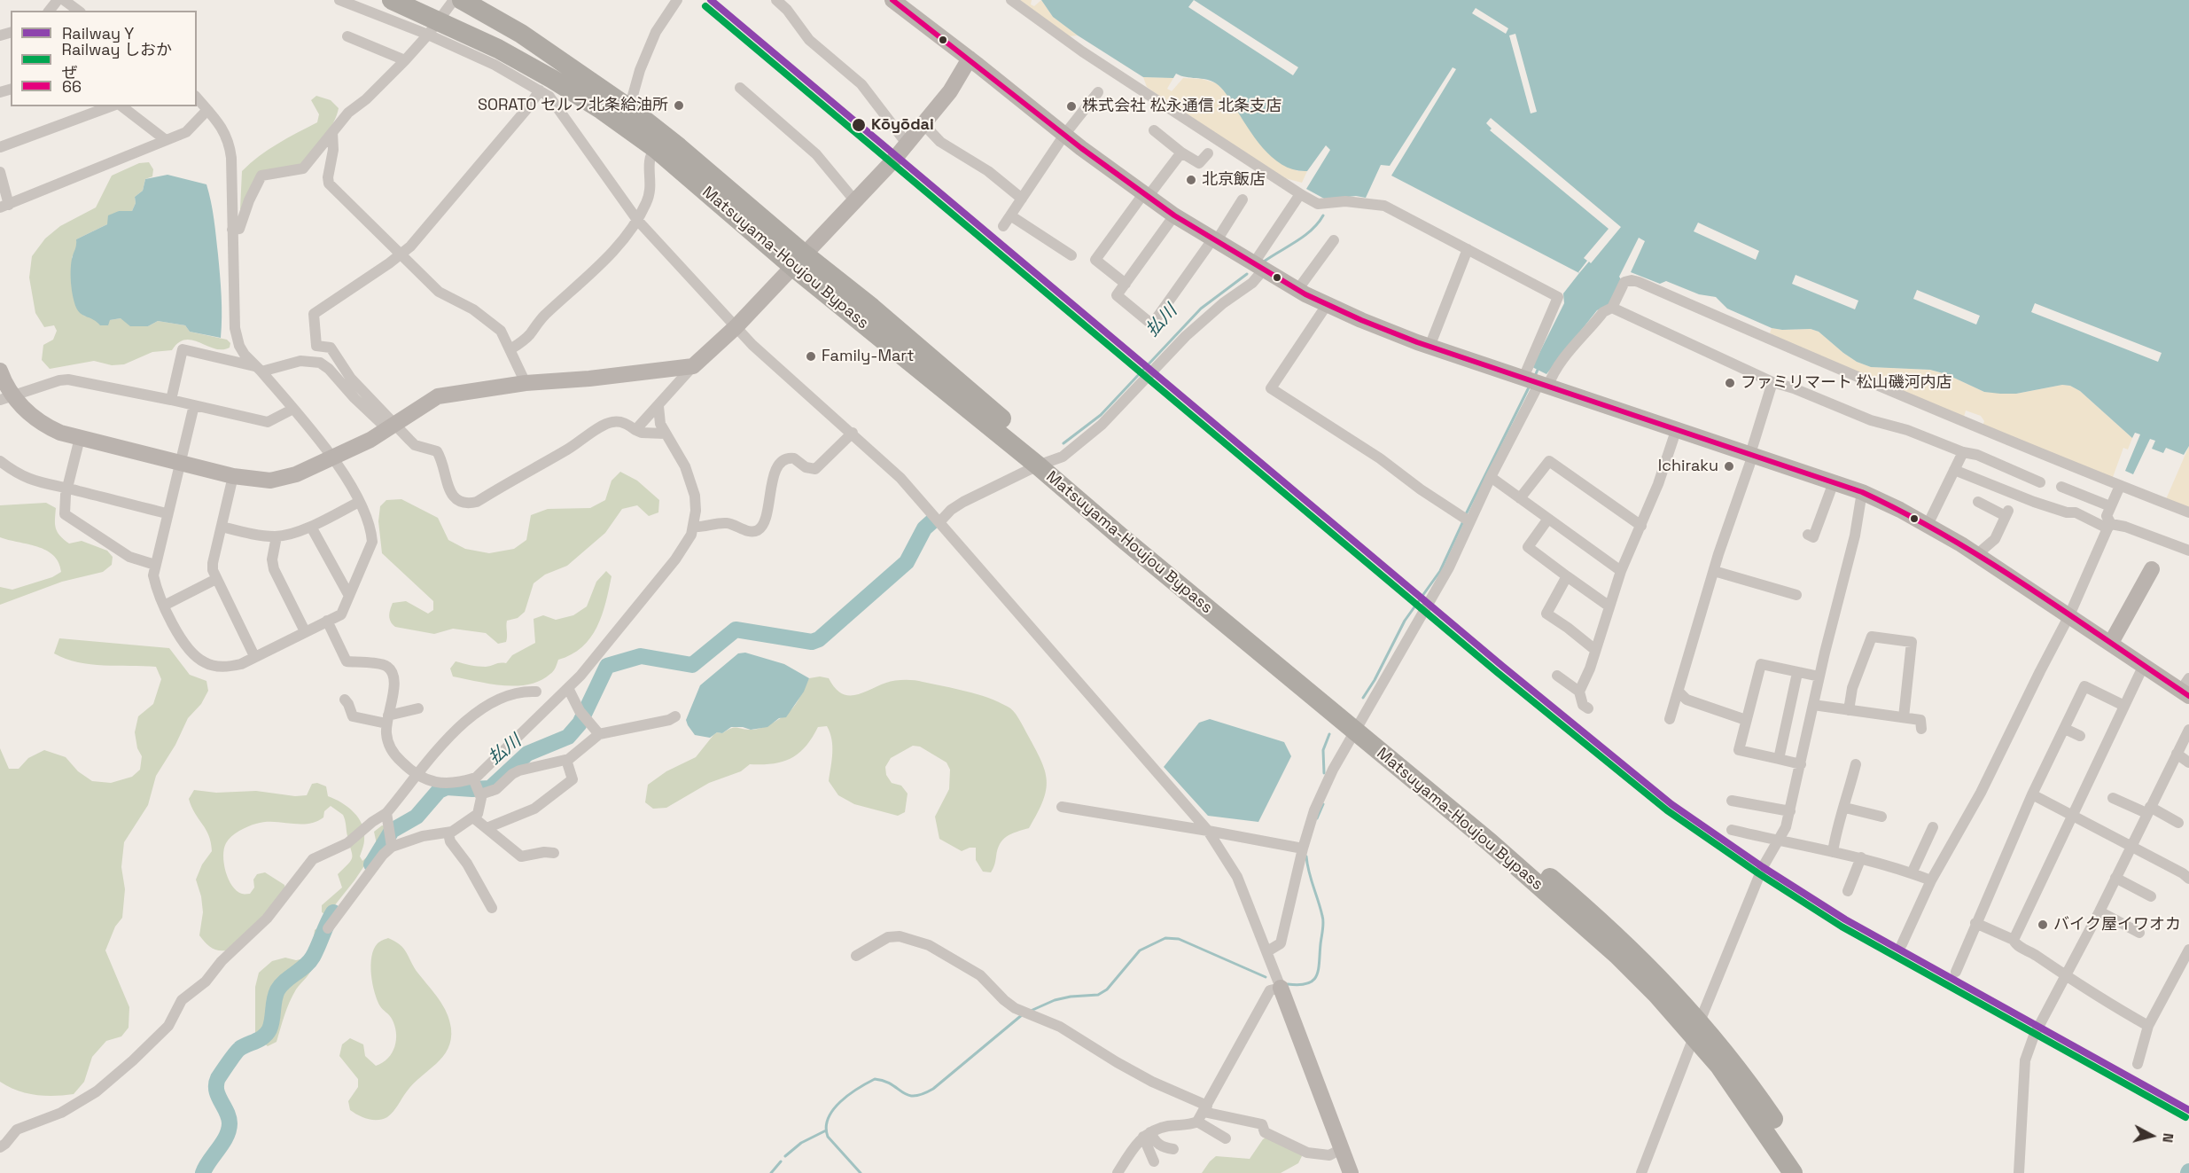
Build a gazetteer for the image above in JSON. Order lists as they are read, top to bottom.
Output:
{
  "streets": {
    "highway": ["Matsuyama-Houjou Bypass"]
  },
  "water": ["払川"],
  "places": [
    "SORATO セルフ北条給油所",
    "株式会社 松永通信 北条支店",
    "Kōyōdai",
    "北京飯店",
    "Family-Mart",
    "ファミリマート 松山磯河内店",
    "Ichiraku",
    "バイク屋イワオカ"
  ],
  "lines": ["rail line Y", "transit line 66", "rail line しおかぜ"],
  "legend": ["Railway Y", "Railway しおかぜ", "66"],
  "north": "right"
}
